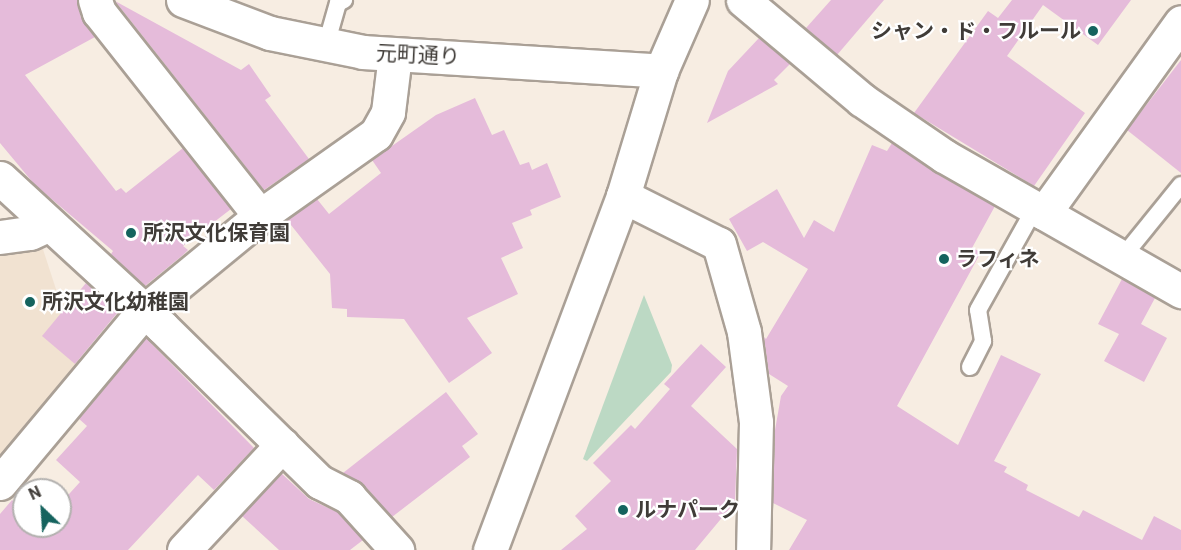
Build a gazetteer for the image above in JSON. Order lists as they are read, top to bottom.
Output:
{
  "streets": {
    "street": ["元町通り"]
  },
  "places": [
    "シャン・ド・フルール",
    "所沢文化保育園",
    "ラフィネ",
    "所沢文化幼稚園",
    "ルナパーク"
  ],
  "north": "top left"
}
